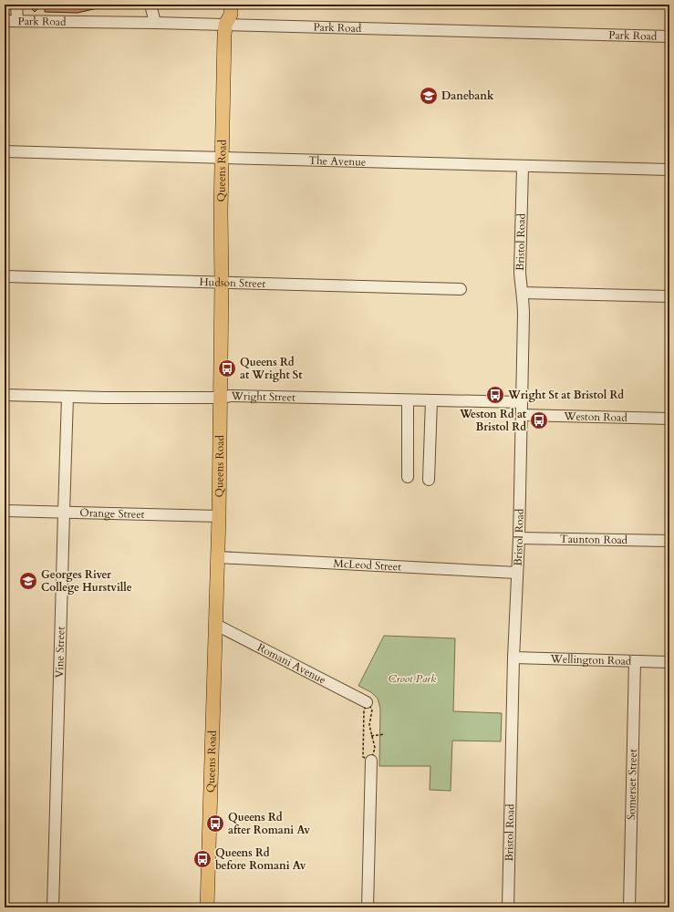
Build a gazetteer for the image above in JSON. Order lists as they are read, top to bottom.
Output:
{
  "streets": {
    "main road": ["Queens Road"],
    "street": [
      "Park Road",
      "The Avenue",
      "Bristol Road",
      "Hudson Street",
      "Wright Street",
      "Weston Road",
      "Orange Street",
      "Taunton Road",
      "McLeod Street",
      "Vine Street",
      "Wellington Road",
      "Romani Avenue",
      "Somerset Street"
    ]
  },
  "crossings": [
    ["Park Road", "Queens Road"],
    ["The Avenue", "Queens Road"],
    ["The Avenue", "Bristol Road"],
    ["Queens Road", "Hudson Street"],
    ["Queens Road", "Wright Street"],
    ["Queens Road", "Orange Street"],
    ["Queens Road", "McLeod Street"],
    ["Queens Road", "Romani Avenue"],
    ["Bristol Road", "Wright Street"],
    ["Bristol Road", "Weston Road"],
    ["Bristol Road", "Taunton Road"],
    ["Bristol Road", "McLeod Street"],
    ["Bristol Road", "Wellington Road"],
    ["Wright Street", "Vine Street"],
    ["Orange Street", "Vine Street"],
    ["Wellington Road", "Somerset Street"]
  ],
  "parks": ["Croot Park"],
  "places": {
    "school or university": ["Danebank", "Georges River College Hurstville"],
    "bus stop": [
      "Queens Rd at Wright St",
      "Wright St at Bristol Rd",
      "Weston Rd at Bristol Rd",
      "Queens Rd after Romani Av",
      "Queens Rd before Romani Av"
    ]
  }
}
